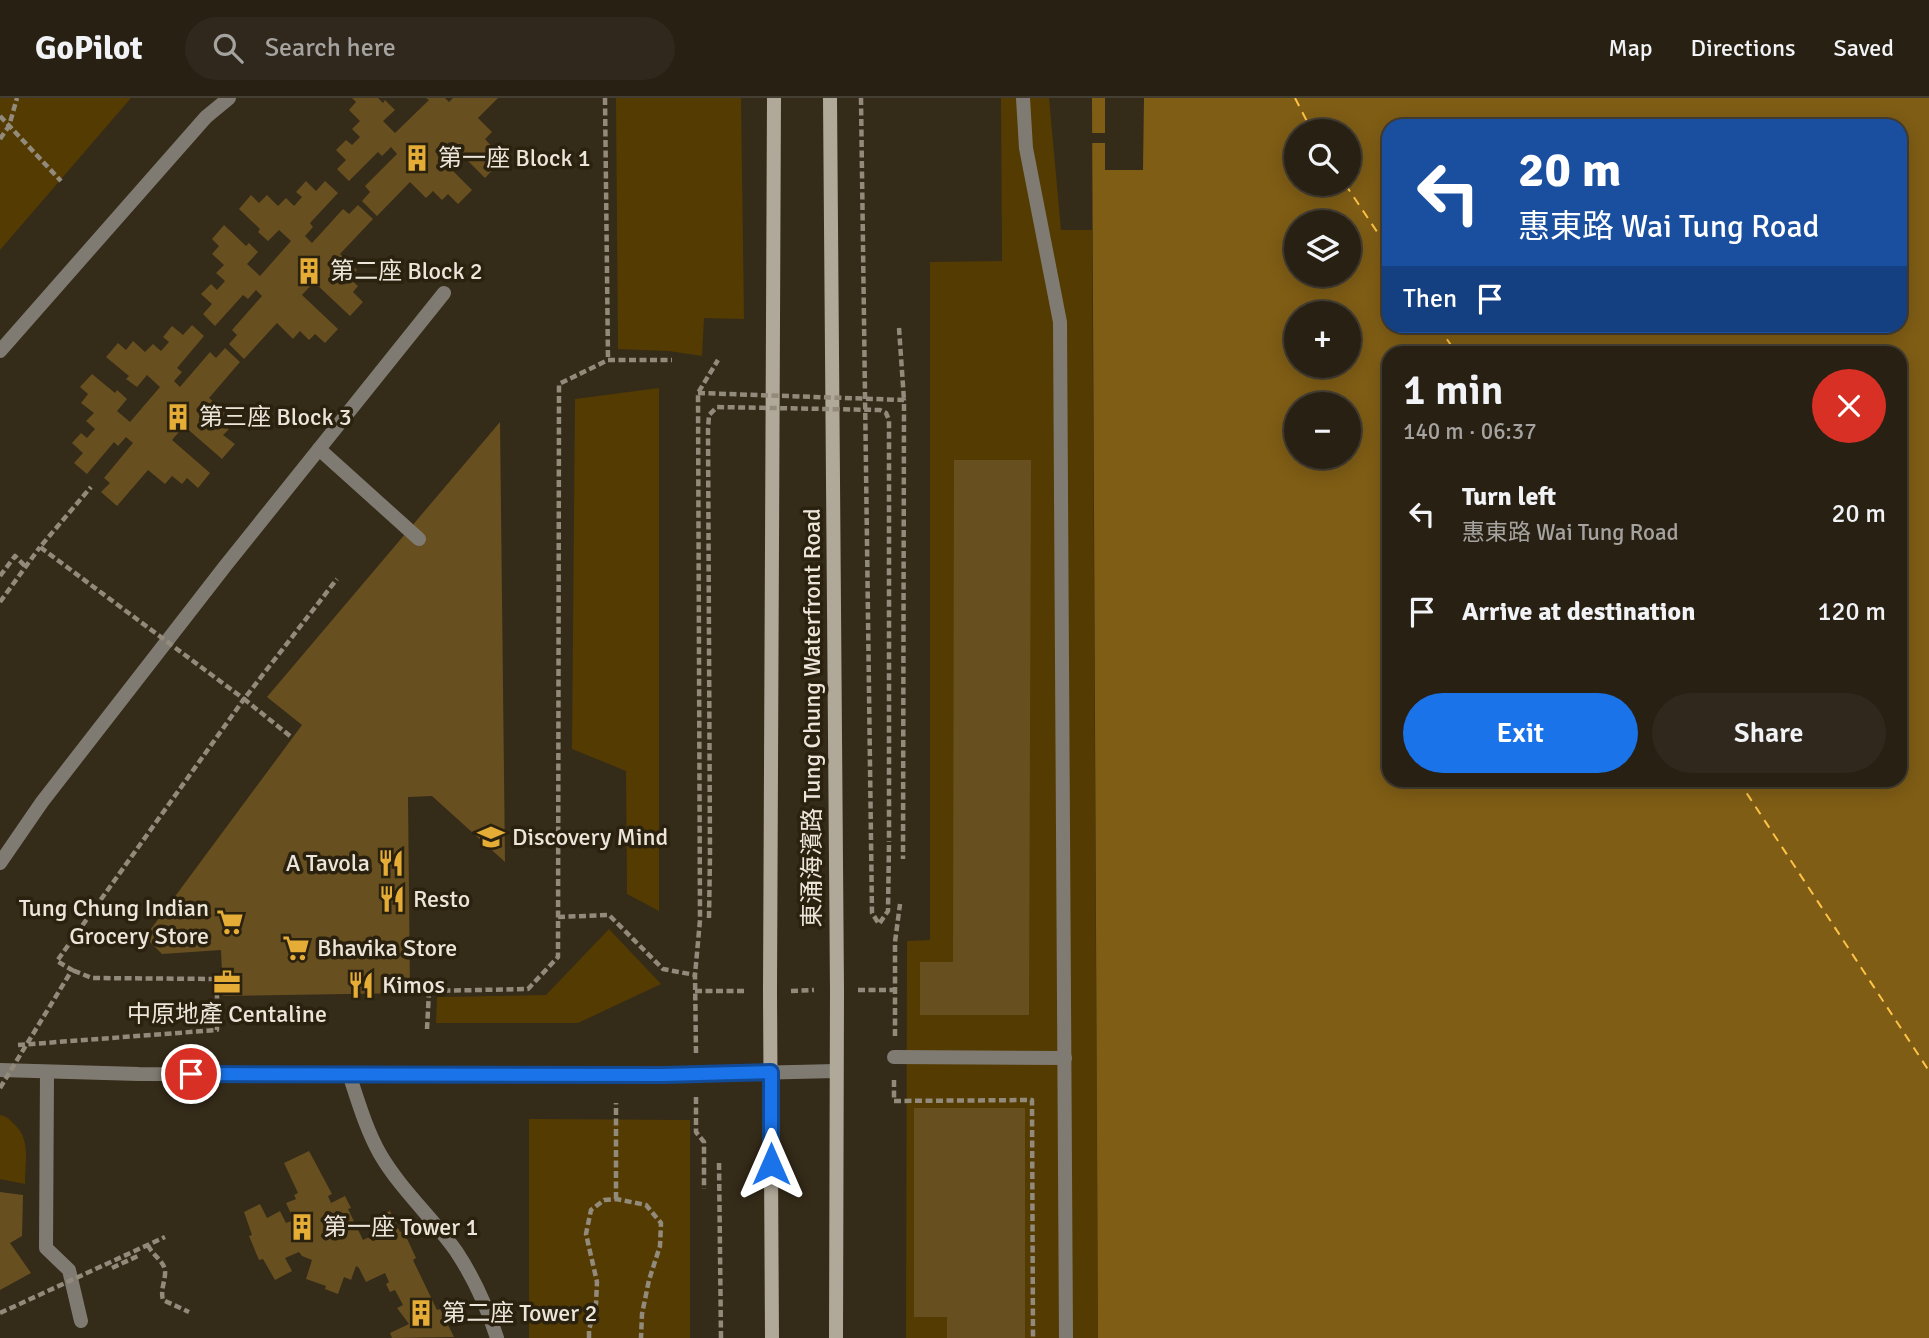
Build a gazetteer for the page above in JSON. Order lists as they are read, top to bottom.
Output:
{
  "streets": {
    "main road": ["東涌海濱路 Tung Chung Waterfront Road"]
  },
  "places": {
    "building": [
      "第一座 Block 1",
      "第二座 Block 2",
      "第三座 Block 3",
      "第一座 Tower 1",
      "第二座 Tower 2"
    ],
    "school or university": ["Discovery Mind"],
    "restaurant": ["A Tavola", "Resto", "Kimos"],
    "supermarket": ["Tung Chung Indian Grocery Store", "Bhavika Store"],
    "office": ["中原地產 Centaline"]
  },
  "page": {
    "header": "GoPilot",
    "search": "Search here",
    "nav": ["Map", "Directions", "Saved"],
    "map_buttons": ["+", "−"],
    "turn": ["20 m", "惠東路 Wai Tung Road"],
    "then": "Then",
    "heading": ["1 min", "140 m · 06:37"],
    "list": [
      {
        "name": "Turn left",
        "note": "惠東路 Wai Tung Road",
        "value": "20 m"
      },
      {
        "name": "Arrive at destination",
        "value": "120 m"
      }
    ],
    "buttons": ["Exit", "Share"]
  }
}
